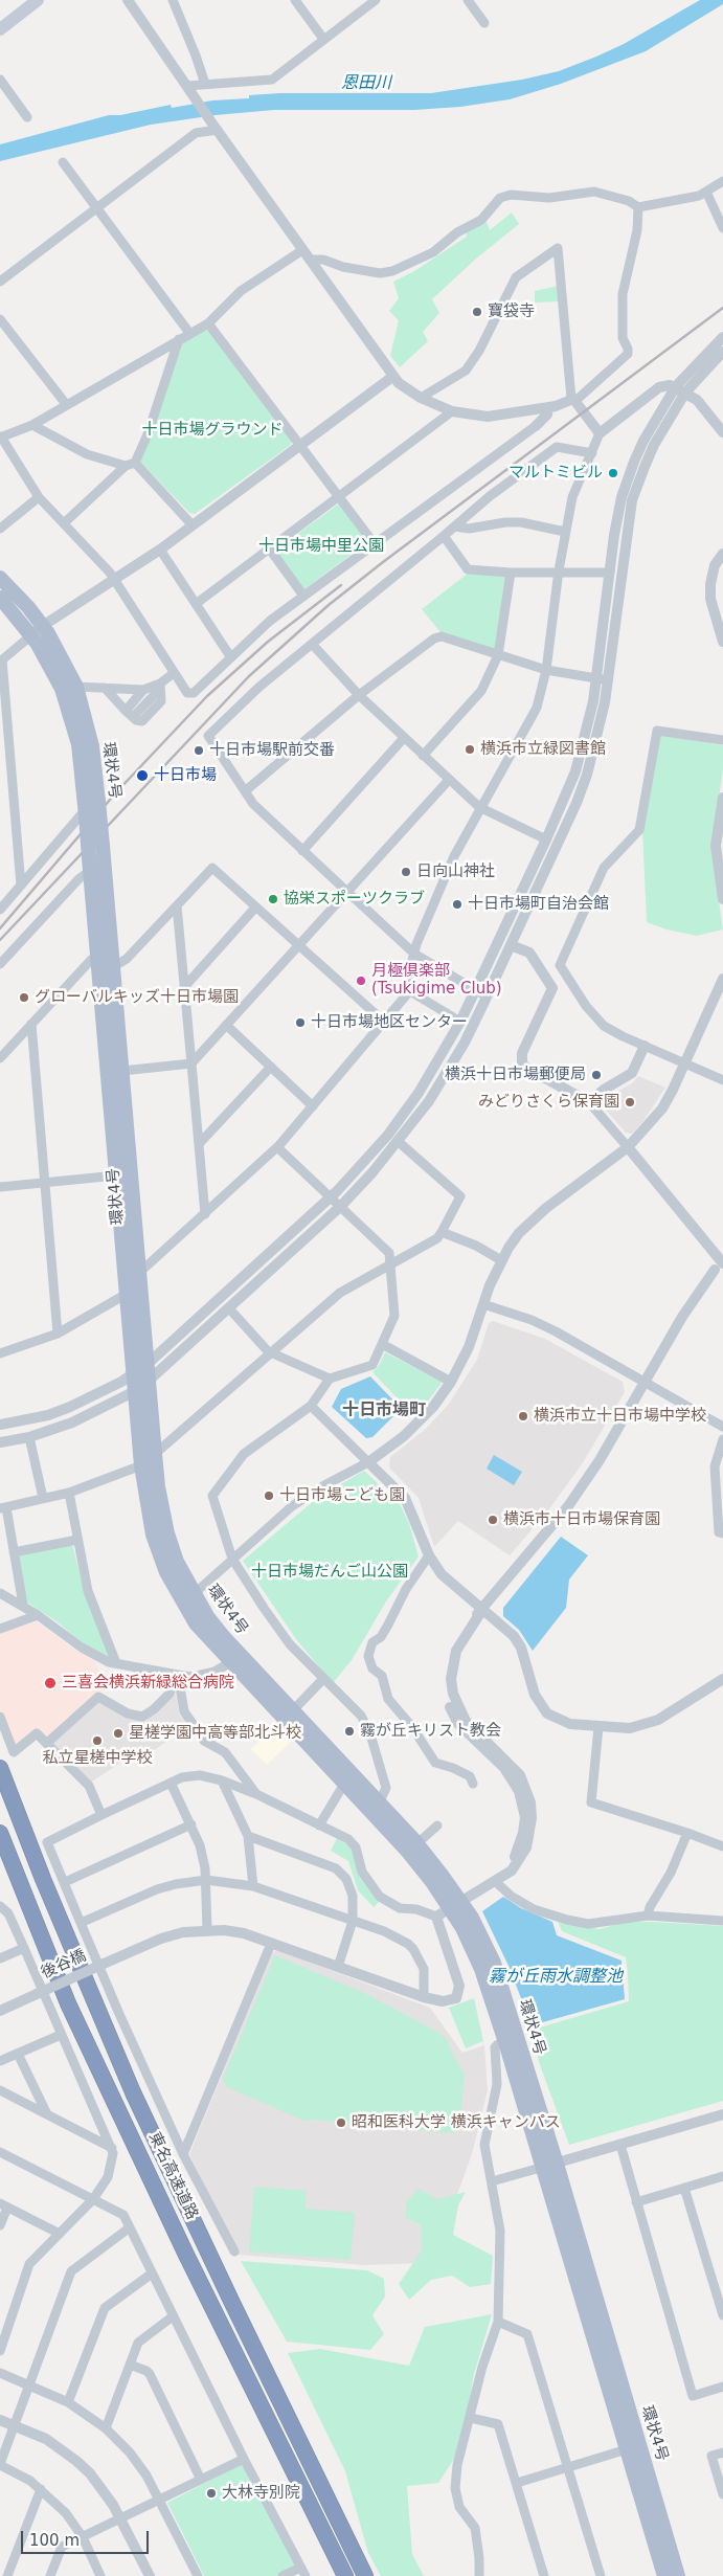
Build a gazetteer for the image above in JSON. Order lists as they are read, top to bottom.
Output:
{
  "streets": {
    "highway": ["東名高速道路"],
    "main road": ["環状4号"],
    "street": ["後谷橋"]
  },
  "districts": ["十日市場町"],
  "water": ["恩田川", "霧が丘雨水調整池"],
  "parks": ["十日市場グラウンド", "十日市場中里公園", "十日市場だんご山公園"],
  "places": [
    "寶袋寺",
    "マルトミビル",
    "横浜市立緑図書館",
    "十日市場駅前交番",
    "十日市場",
    "日向山神社",
    "協栄スポーツクラブ",
    "十日市場町自治会館",
    "月極倶楽部 (Tsukigime Club)",
    "グローバルキッズ十日市場園",
    "十日市場地区センター",
    "横浜十日市場郵便局",
    "みどりさくら保育園",
    "横浜市立十日市場中学校",
    "十日市場こども園",
    "横浜市十日市場保育園",
    "三喜会横浜新緑総合病院",
    "霧が丘キリスト教会",
    "星槎学園中高等部北斗校",
    "私立星槎中学校",
    "昭和医科大学 横浜キャンパス",
    "大林寺別院"
  ],
  "scale_bar": "100 m"
}
